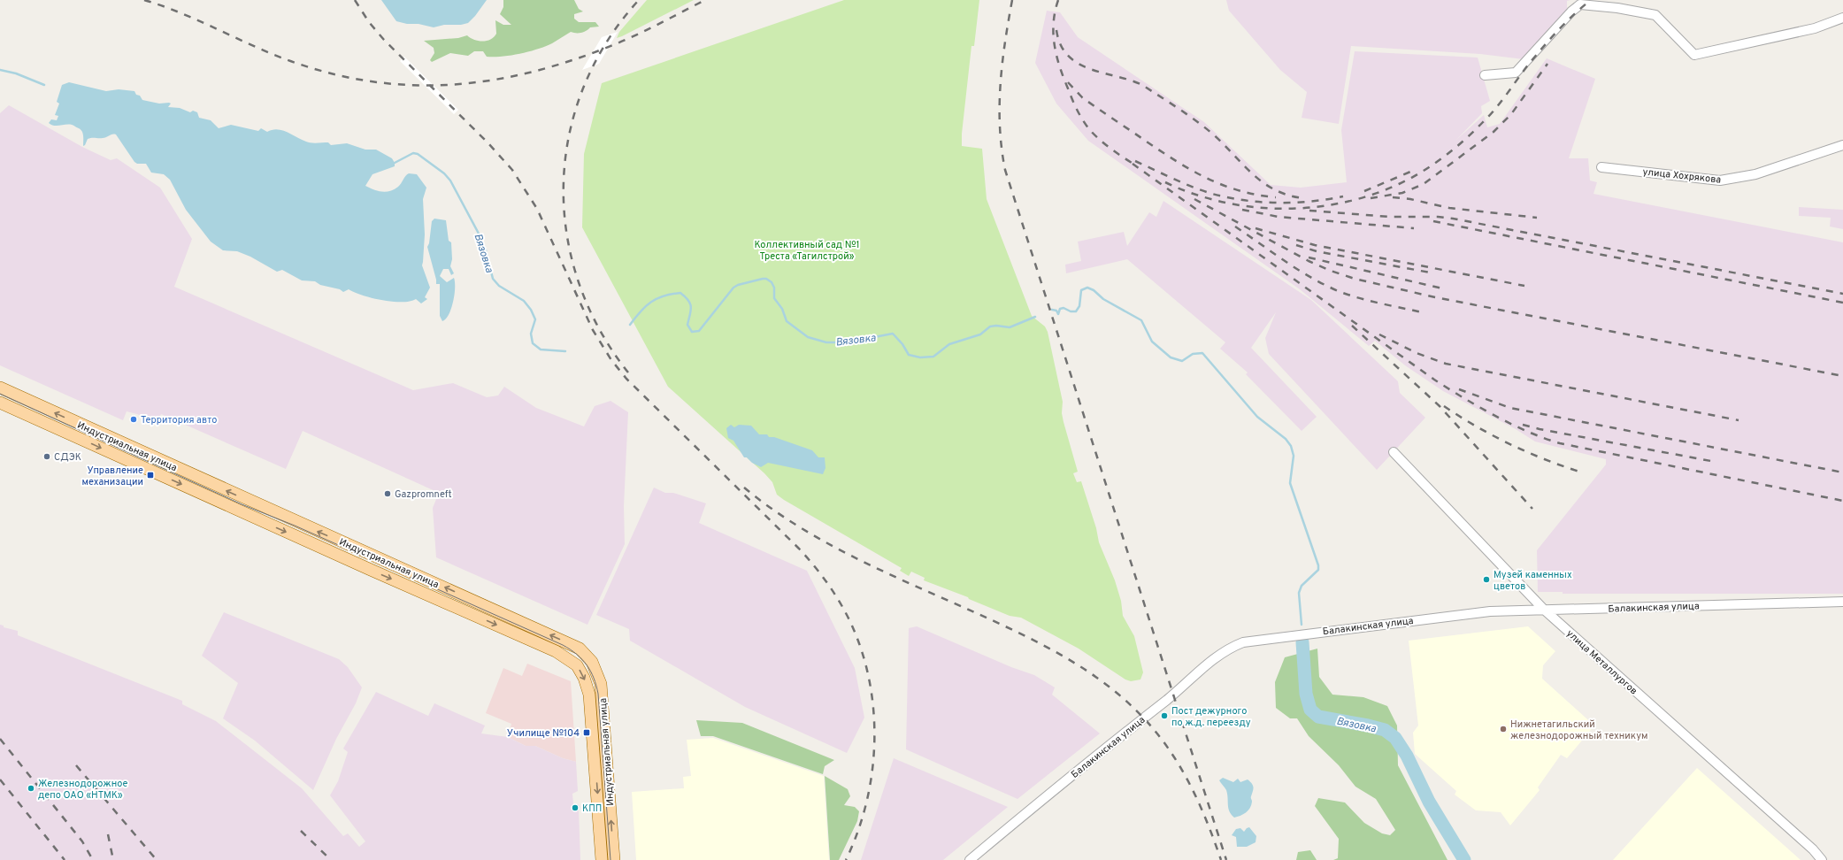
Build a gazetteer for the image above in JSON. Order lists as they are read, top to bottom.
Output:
{
  "streets": {
    "main road": ["Индустриальная улица"],
    "street": ["улица Хохрякова", "Балакинская улица", "улица Металлургов"]
  },
  "crossings": [
    ["Балакинская улица", "улица Металлургов"]
  ],
  "water": ["Вязовка"],
  "parks": ["Коллективный сад №1 Треста «Тагилстрой»"],
  "places": {
    "other": [
      "Территория авто",
      "СДЭК",
      "Gazpromneft",
      "Музей каменных цветов",
      "Пост дежурного по ж.д. переезду",
      "Нижнетагильский железнодорожный техникум",
      "Железнодорожное депо ОАО «НТМК»",
      "КПП"
    ],
    "transit": ["Управление механизации", "Училище №104"]
  }
}
